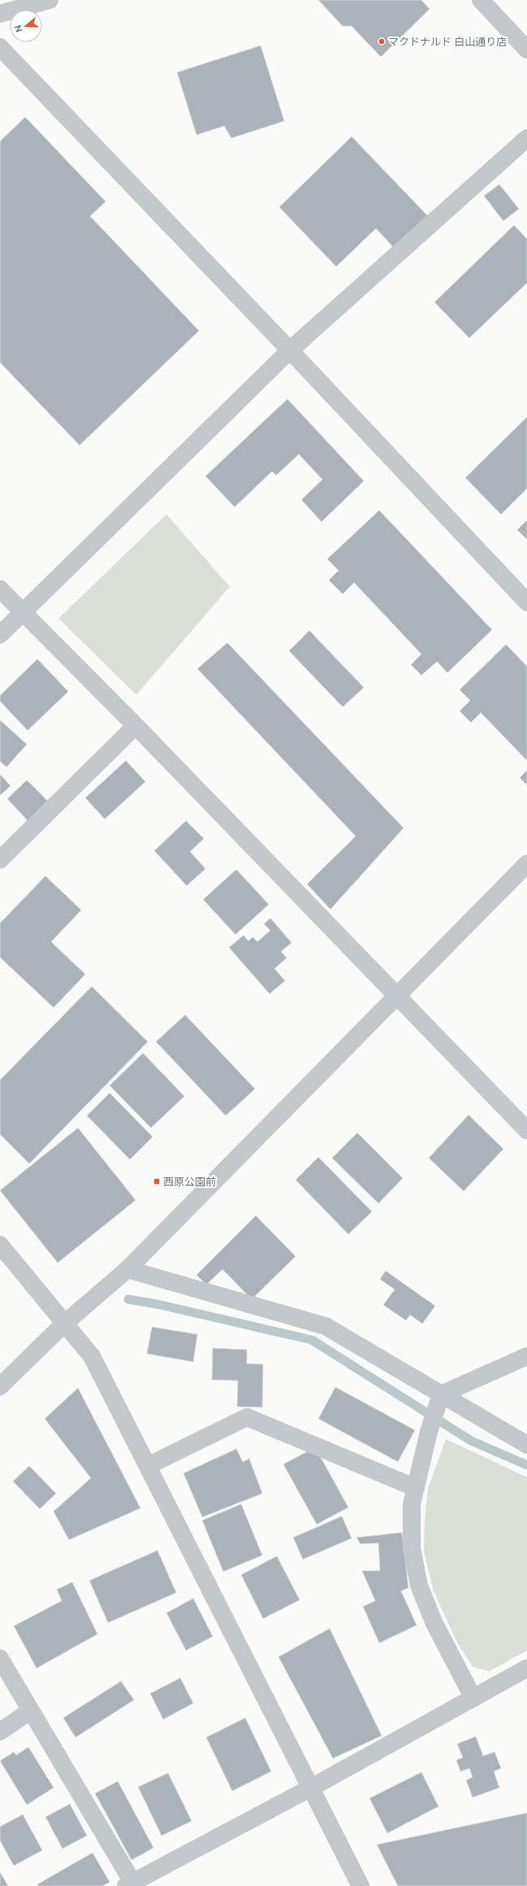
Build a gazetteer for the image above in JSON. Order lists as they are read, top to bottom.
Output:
{
  "places": {
    "other": ["マクドナルド 白山通り店"],
    "transit": ["西原公園前"]
  },
  "north": "left"
}
